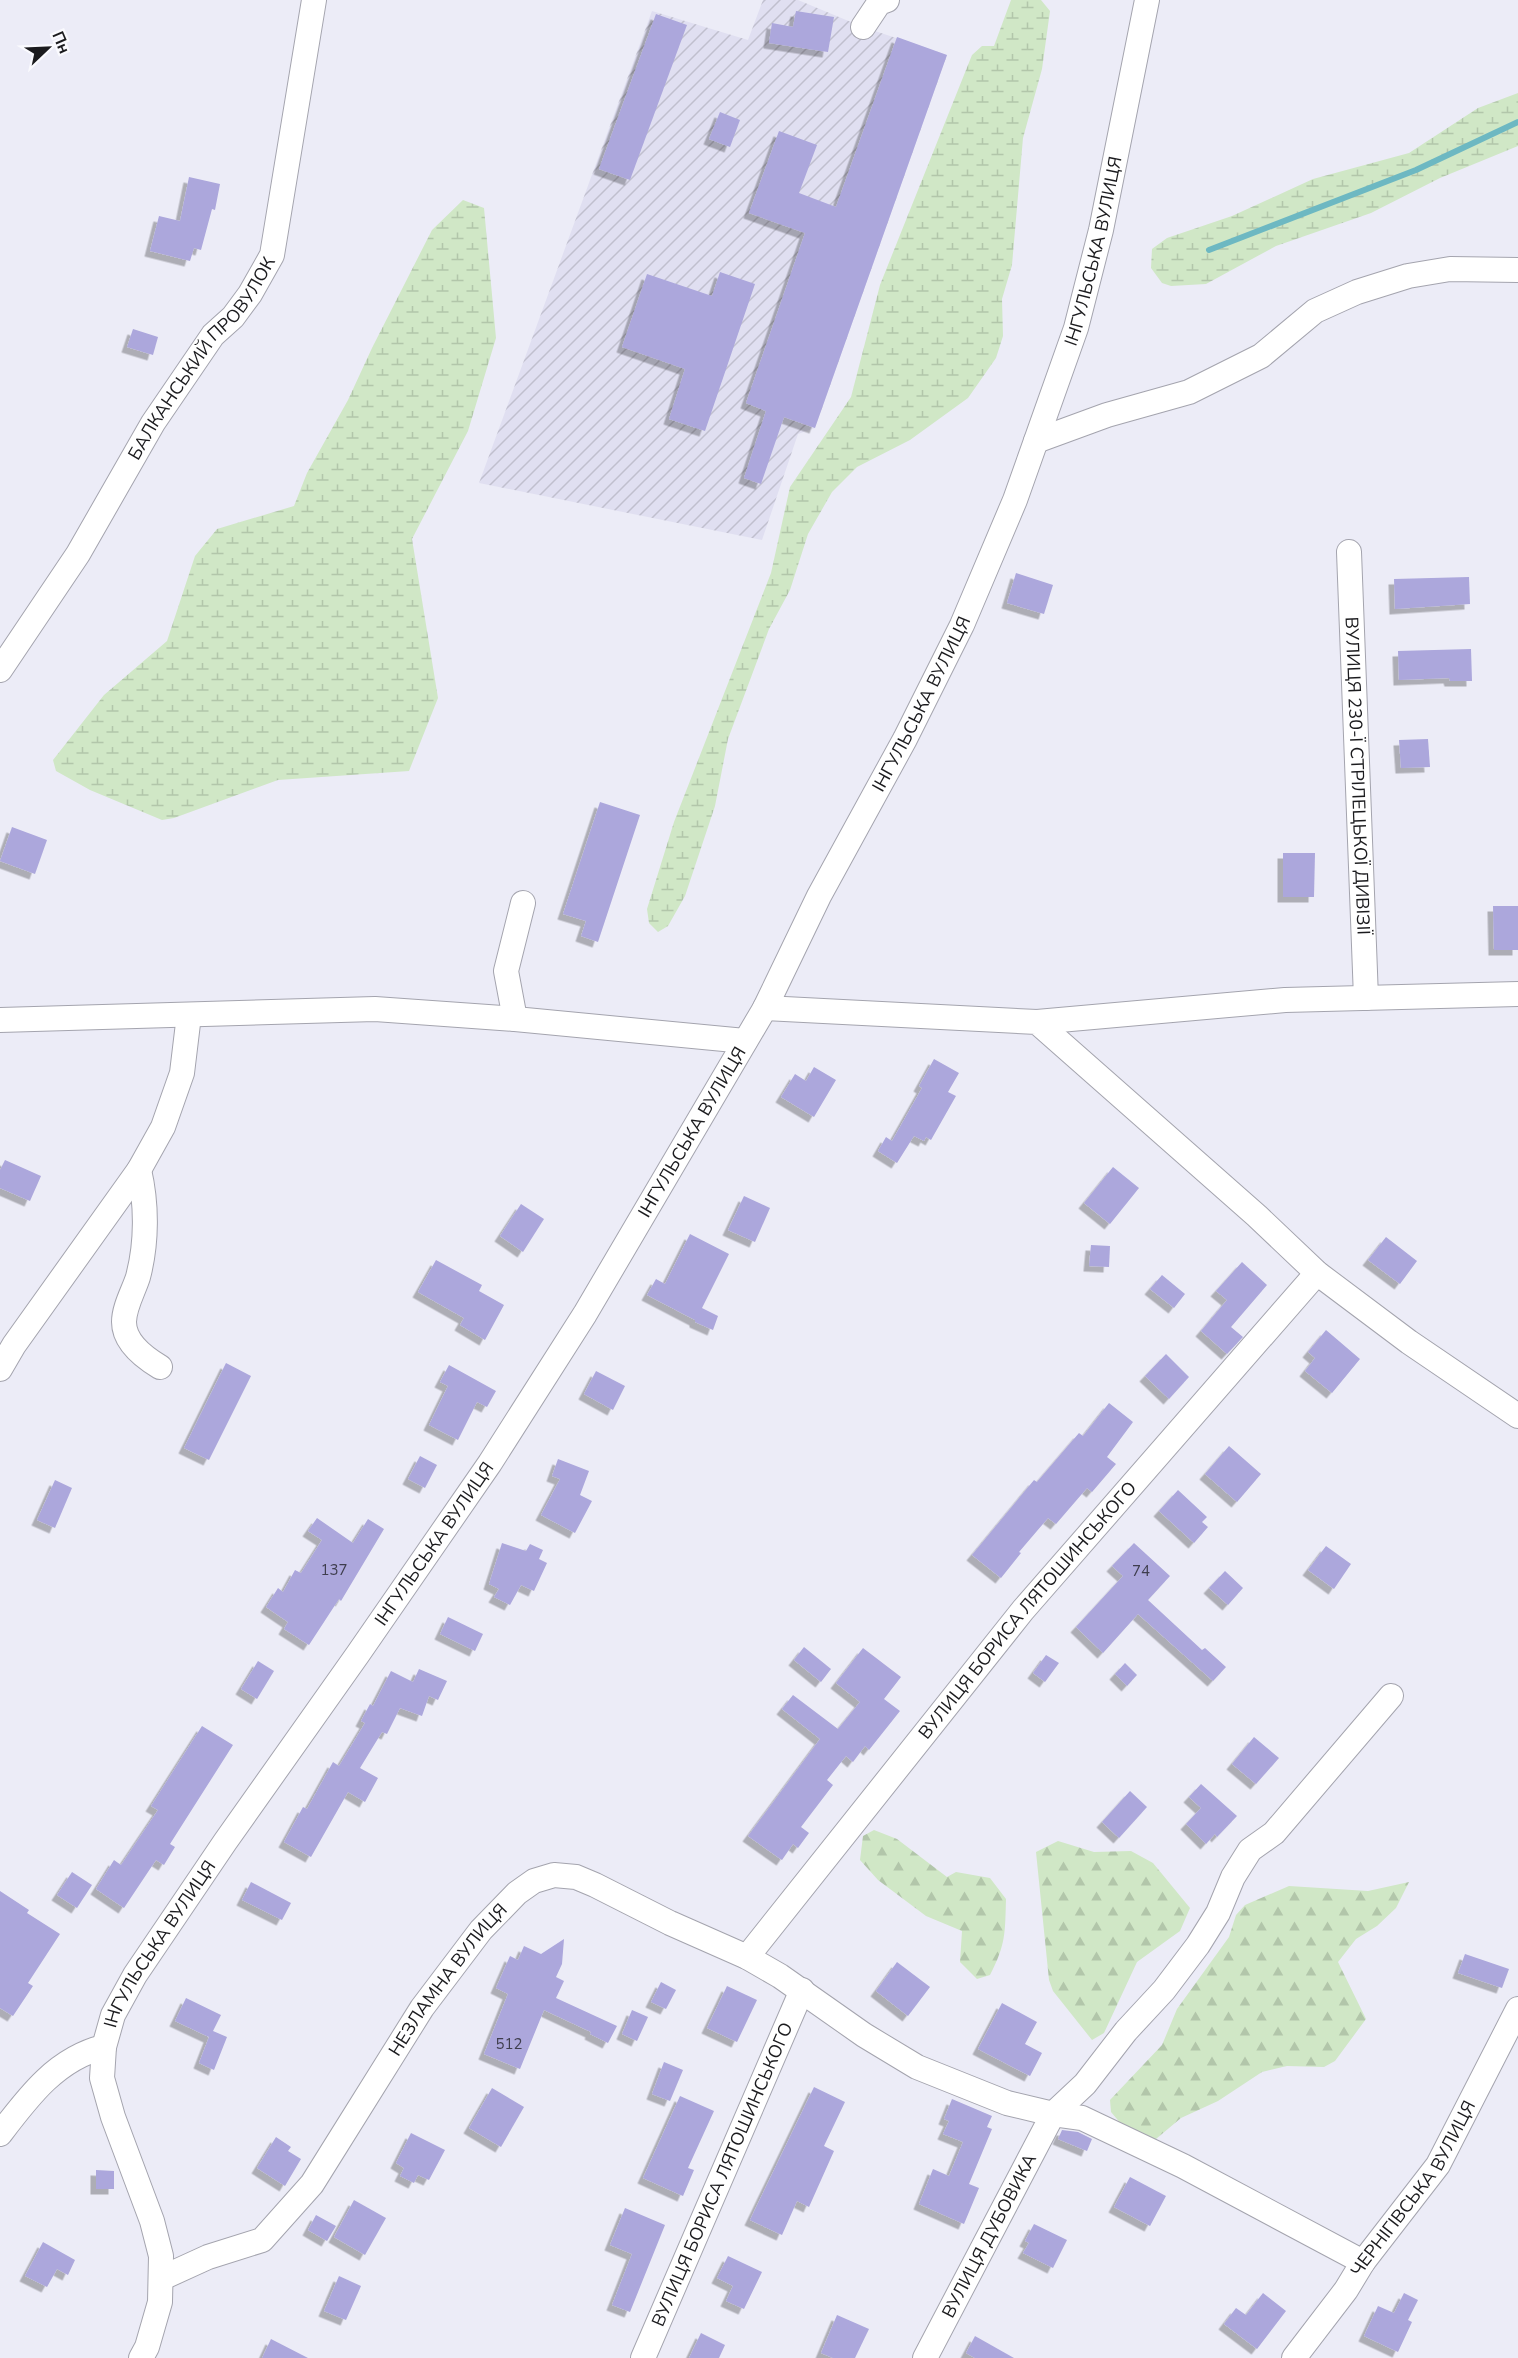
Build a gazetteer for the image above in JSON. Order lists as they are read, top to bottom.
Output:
{
  "streets": {
    "street": [
      "ІНГУЛЬСЬКА ВУЛИЦЯ",
      "БАЛКАНСЬКИЙ ПРОВУЛОК",
      "ВУЛИЦЯ 230-Ї СТРІЛЕЦЬКОЇ ДИВІЗІЇ",
      "ВУЛИЦЯ БОРИСА ЛЯТОШИНСЬКОГО",
      "НЕЗЛАМНА ВУЛИЦЯ",
      "ЧЕРНІГІВСЬКА ВУЛИЦЯ",
      "ВУЛИЦЯ ДУБОВИКА"
    ]
  },
  "crossings": [
    ["ВУЛИЦЯ БОРИСА ЛЯТОШИНСЬКОГО", "НЕЗЛАМНА ВУЛИЦЯ"],
    ["НЕЗЛАМНА ВУЛИЦЯ", "ЧЕРНІГІВСЬКА ВУЛИЦЯ"],
    ["НЕЗЛАМНА ВУЛИЦЯ", "ВУЛИЦЯ ДУБОВИКА"]
  ],
  "house_numbers": ["137", "74", "512"],
  "north": "top right"
}
